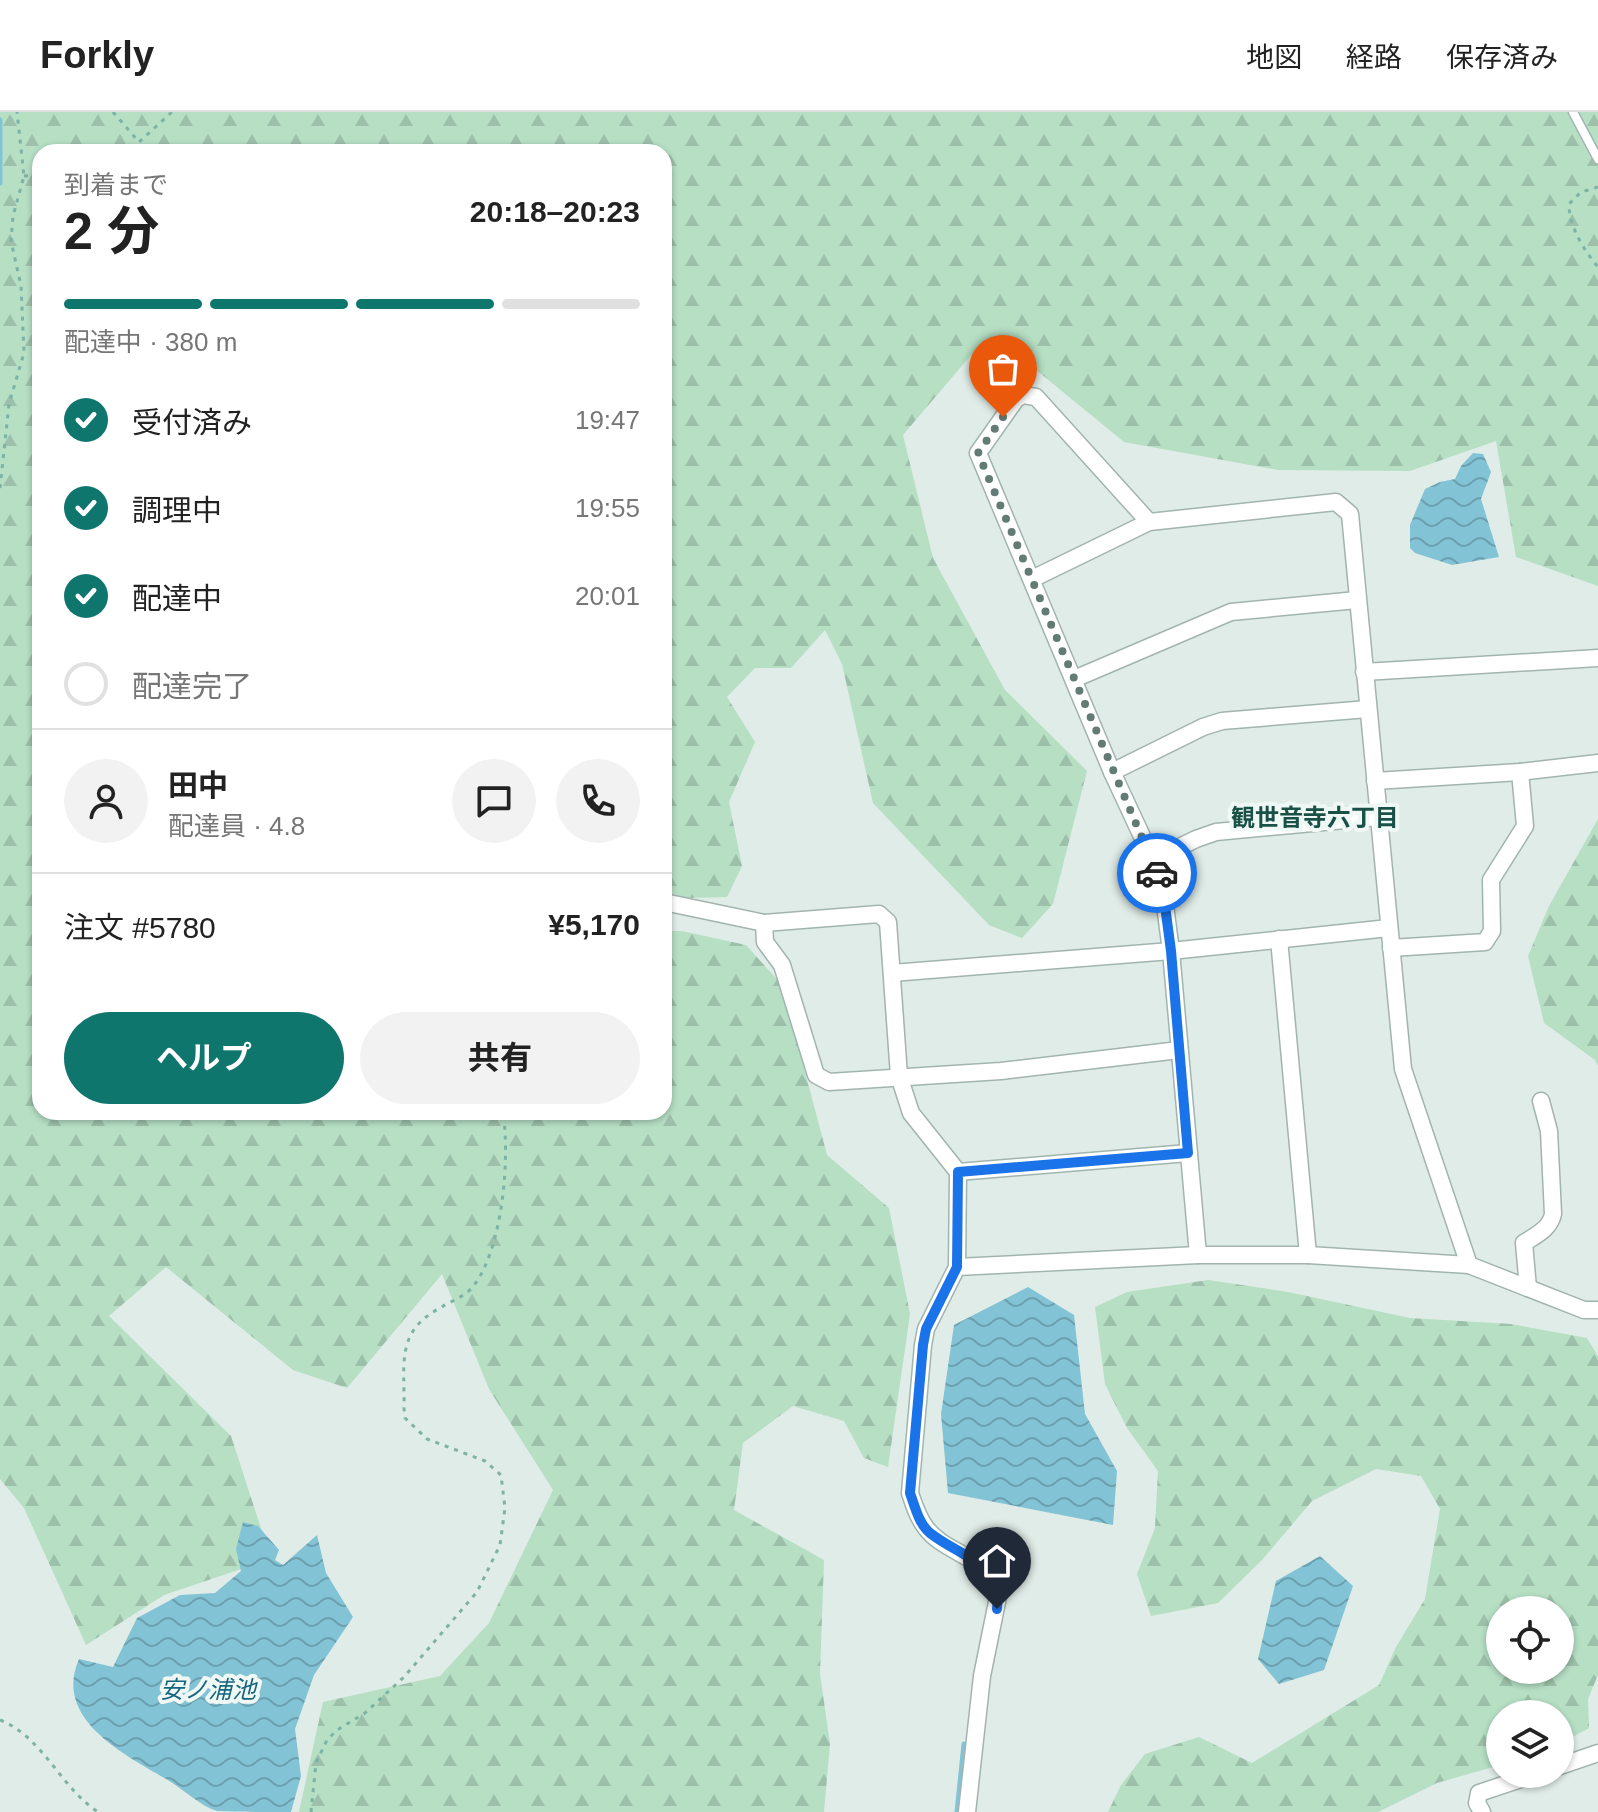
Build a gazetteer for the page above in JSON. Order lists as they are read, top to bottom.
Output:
{
  "districts": ["観世音寺六丁目"],
  "water": ["安ノ浦池"],
  "page": {
    "header": "Forkly",
    "nav": ["地図", "経路", "保存済み"],
    "heading": ["2 分", "到着まで", "20:18–20:23"],
    "panel": [
      "田中",
      "配達員 · 4.8",
      "注文 #5780",
      "¥5,170"
    ],
    "bar": "配達中 · 380 m",
    "list": [
      ["受付済み", "19:47"],
      ["調理中", "19:55"],
      ["配達中", "20:01"],
      "配達完了"
    ],
    "buttons": ["ヘルプ", "共有"]
  }
}
